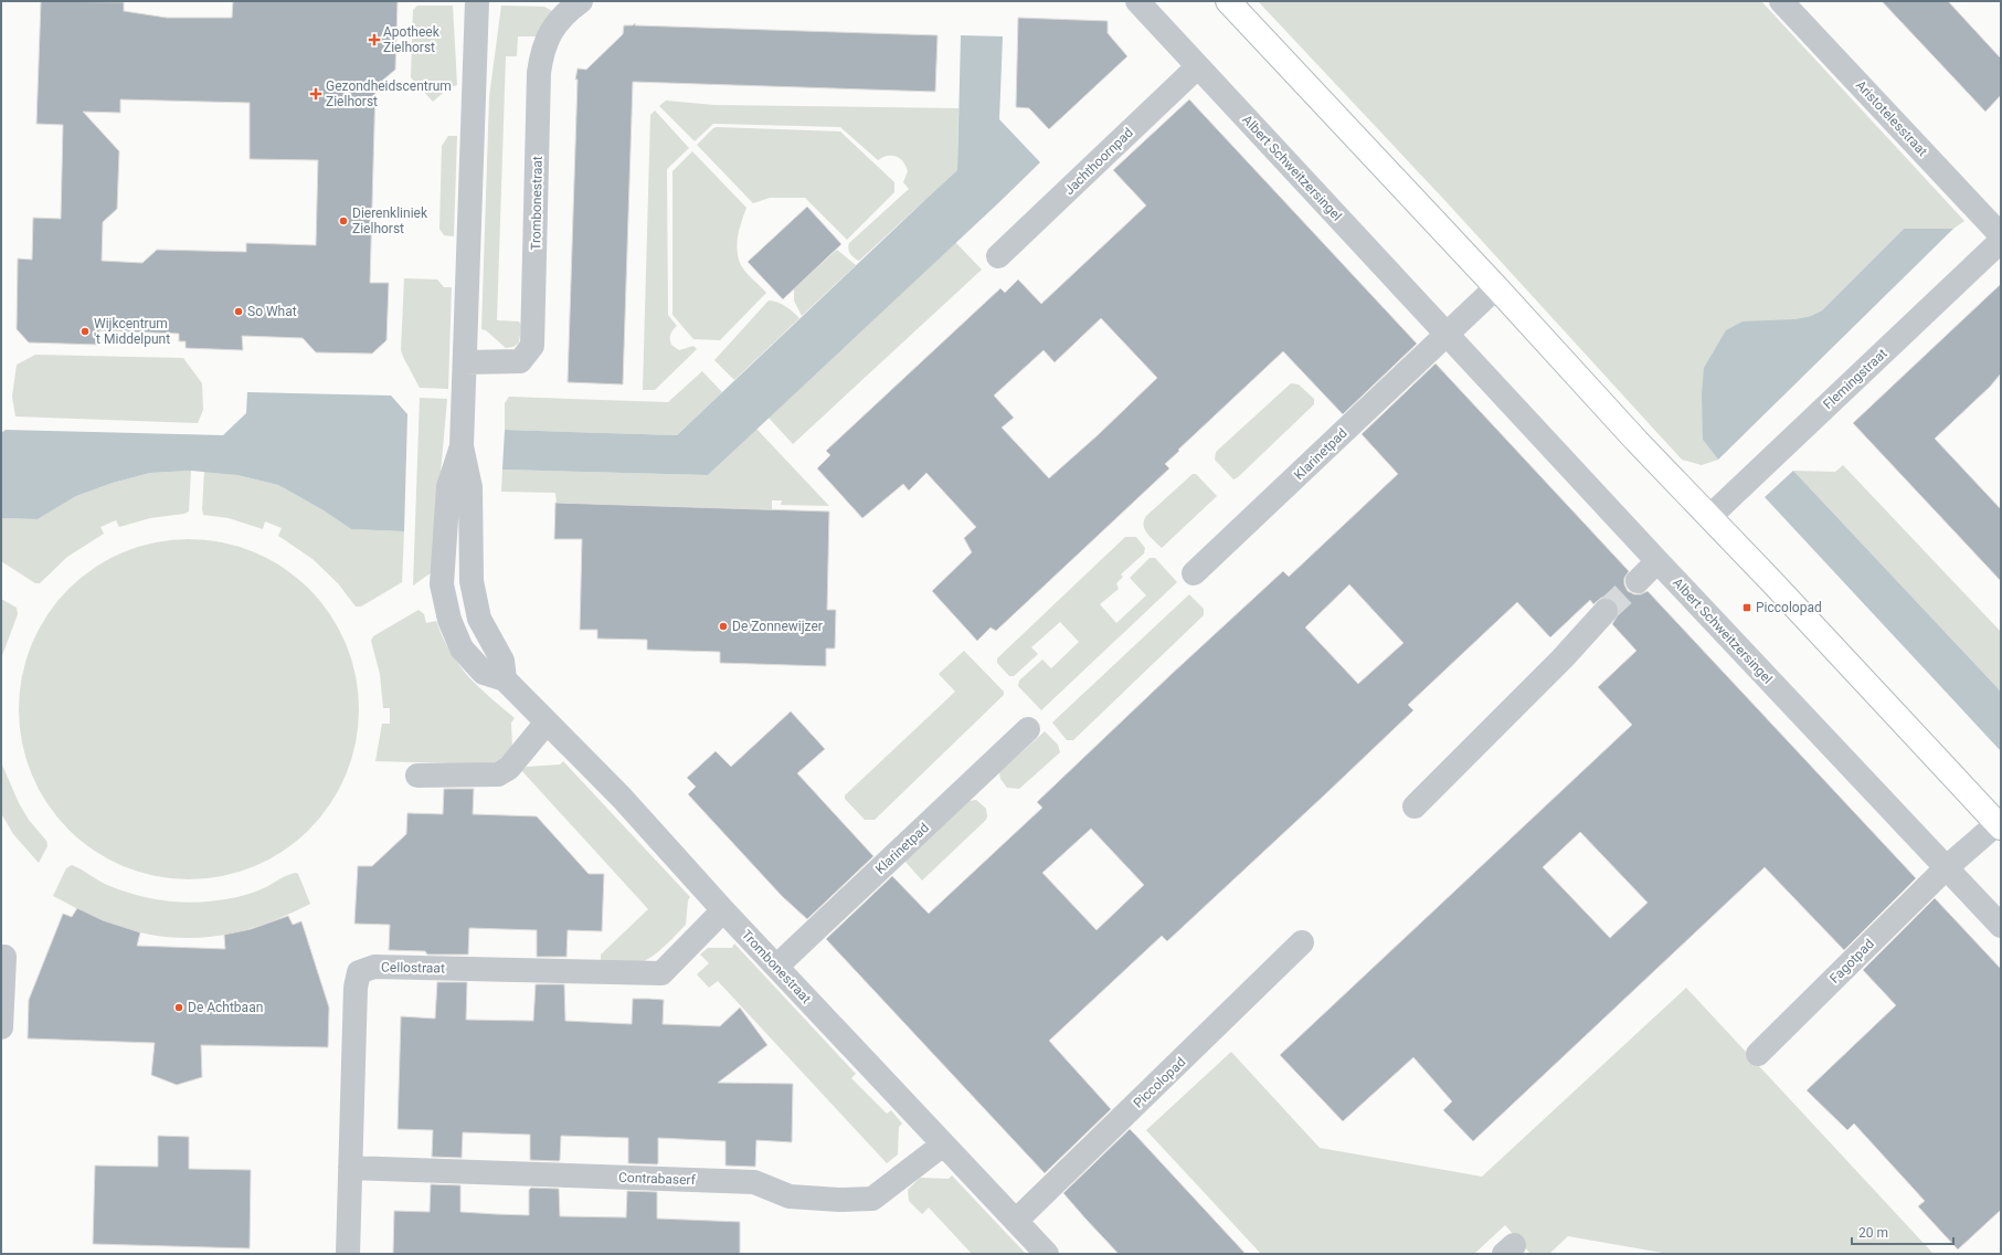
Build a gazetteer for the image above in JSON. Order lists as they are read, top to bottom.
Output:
{
  "streets": {
    "street": [
      "Aristotelesstraat",
      "Jachthoornpad",
      "Albert Schweitzersingel",
      "Trombonestraat",
      "Flemingstraat",
      "Klarinetpad",
      "Fagotpad",
      "Cellostraat",
      "Piccolopad",
      "Contrabaserf"
    ]
  },
  "crossings": [
    ["Jachthoornpad", "Albert Schweitzersingel"],
    ["Albert Schweitzersingel", "Klarinetpad"],
    ["Albert Schweitzersingel", "Fagotpad"],
    ["Trombonestraat", "Klarinetpad"],
    ["Trombonestraat", "Cellostraat"],
    ["Trombonestraat", "Piccolopad"],
    ["Trombonestraat", "Contrabaserf"],
    ["Cellostraat", "Contrabaserf"]
  ],
  "places": {
    "health": ["Apotheek Zielhorst", "Gezondheidscentrum Zielhorst"],
    "other": [
      "Dierenkliniek Zielhorst",
      "So What",
      "Wijkcentrum 't Middelpunt",
      "De Zonnewijzer",
      "De Achtbaan"
    ],
    "transit": ["Piccolopad"]
  },
  "scale_bar": "20 m"
}
